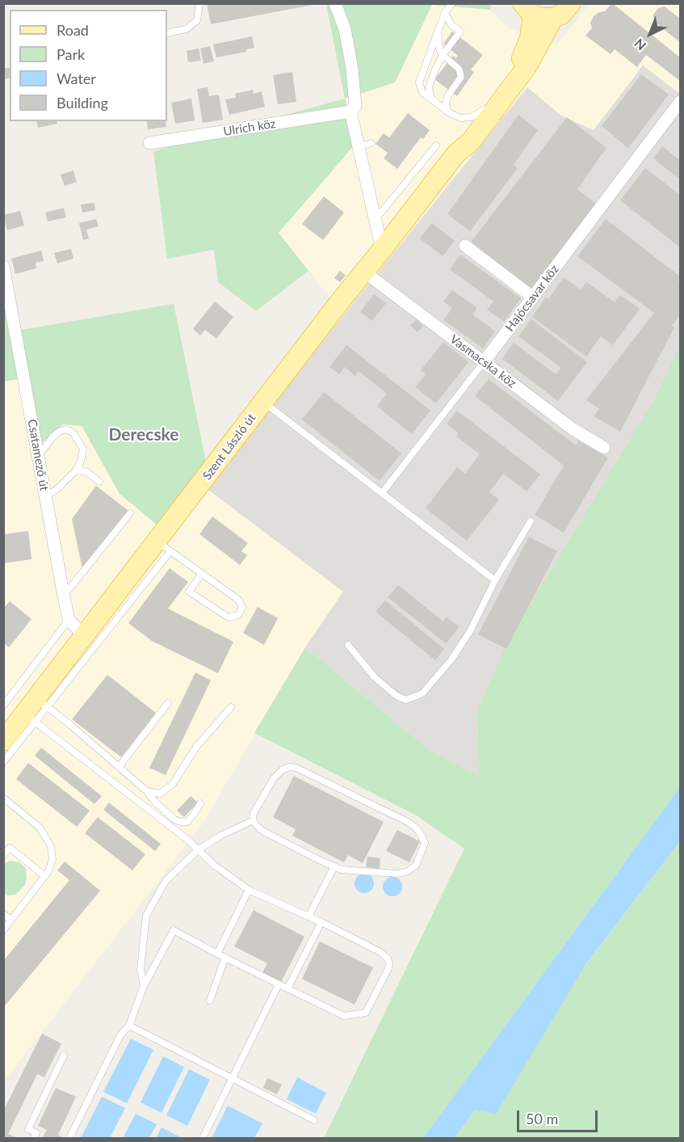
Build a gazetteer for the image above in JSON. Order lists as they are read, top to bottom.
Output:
{
  "streets": {
    "main road": ["Szent László út"],
    "street": [
      "Ulrich köz",
      "Hajócsavar köz",
      "Vasmacska köz",
      "Csatamező út"
    ]
  },
  "crossings": [
    ["Hajócsavar köz", "Vasmacska köz"],
    ["Vasmacska köz", "Szent László út"]
  ],
  "districts": ["Derecske"],
  "legend": [
    "Road",
    "Park",
    "Water",
    "Building"
  ],
  "scale_bar": "50 m",
  "north": "bottom left"
}
